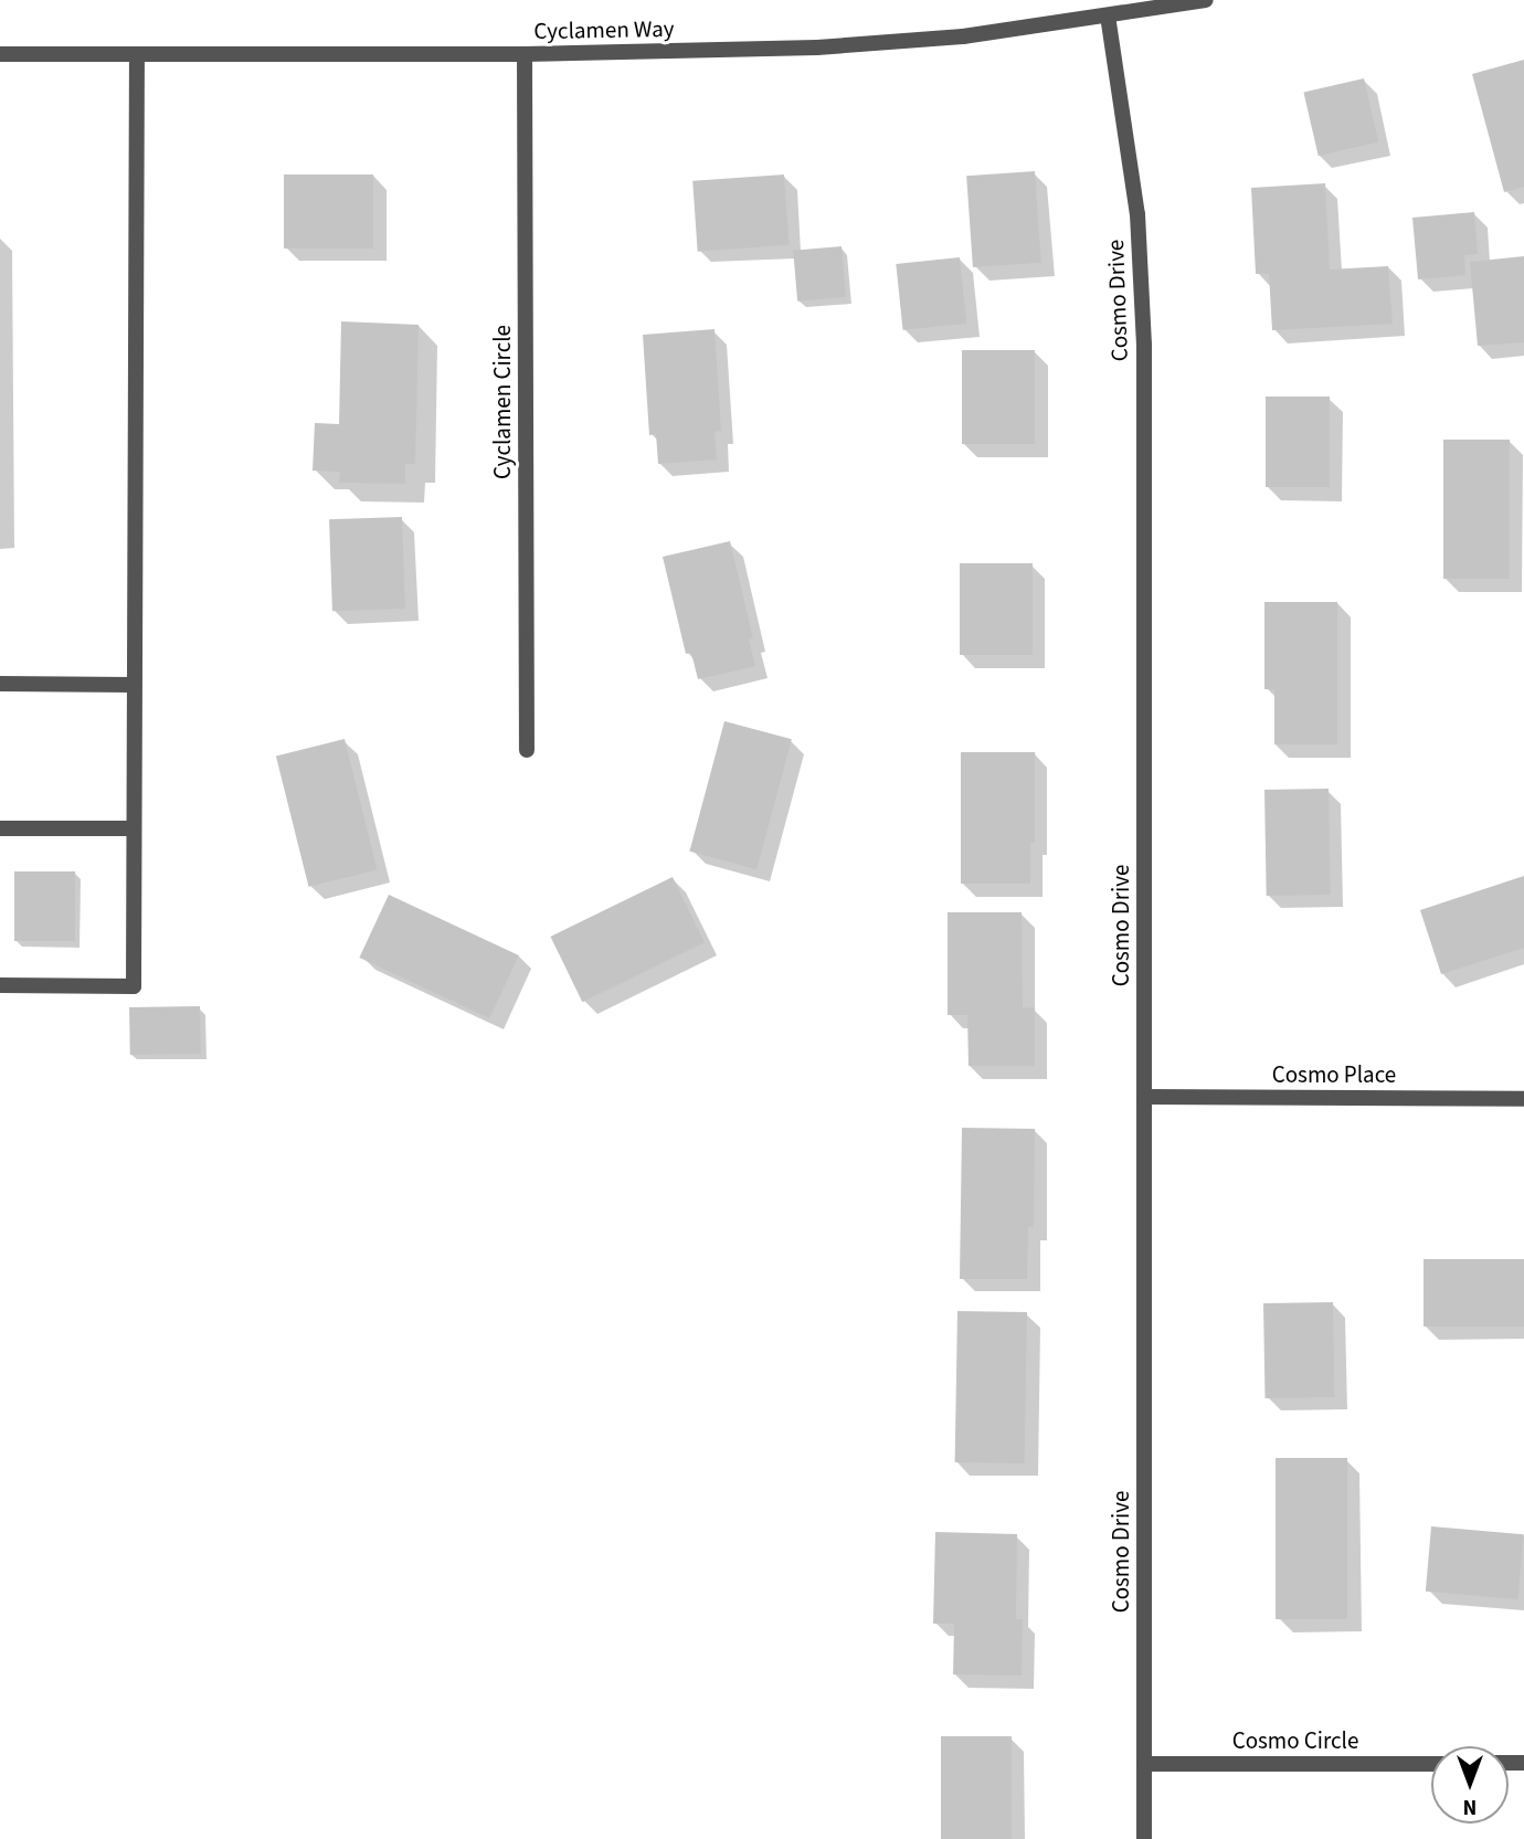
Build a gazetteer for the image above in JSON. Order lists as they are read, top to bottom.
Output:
{
  "streets": {
    "street": [
      "Cyclamen Way",
      "Cosmo Drive",
      "Cyclamen Circle",
      "Cosmo Place",
      "Cosmo Circle"
    ]
  },
  "crossings": [
    ["Cyclamen Way", "Cosmo Drive"],
    ["Cyclamen Way", "Cyclamen Circle"],
    ["Cosmo Drive", "Cosmo Place"],
    ["Cosmo Drive", "Cosmo Circle"]
  ],
  "north": "bottom"
}
